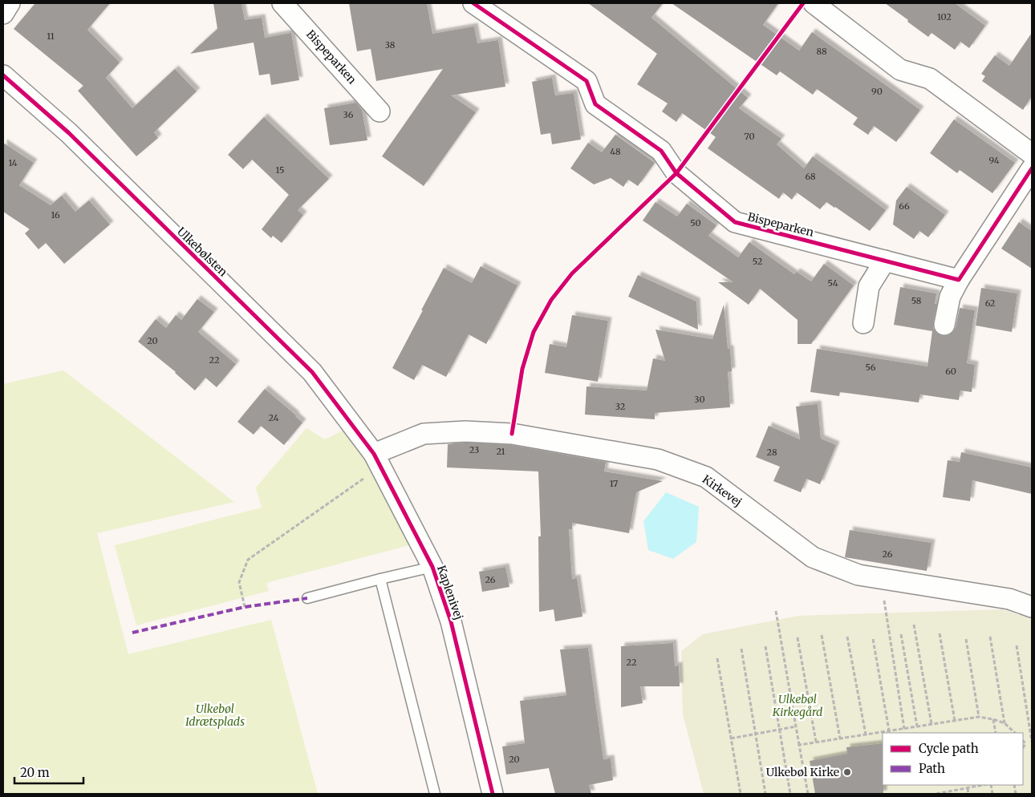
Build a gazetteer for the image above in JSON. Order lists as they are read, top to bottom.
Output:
{
  "streets": {
    "street": [
      "Bispeparken",
      "Ulkebølsten",
      "Kirkevej",
      "Kaplenivej"
    ]
  },
  "crossings": [
    ["Ulkebølsten", "Kirkevej"],
    ["Ulkebølsten", "Kaplenivej"],
    ["Kirkevej", "Kaplenivej"]
  ],
  "parks": ["Ulkebøl Kirkegård", "Ulkebøl Idrætsplads"],
  "places": ["Ulkebøl Kirke"],
  "house_numbers": [
    "102",
    "11",
    "38",
    "88",
    "90",
    "36",
    "70",
    "48",
    "94",
    "14",
    "15",
    "68",
    "66",
    "16",
    "50",
    "52",
    "54",
    "58",
    "62",
    "20",
    "22",
    "56",
    "60",
    "30",
    "32",
    "24",
    "23",
    "21",
    "28",
    "17",
    "26",
    "26",
    "22",
    "20"
  ],
  "legend": ["Cycle path", "Path"],
  "scale_bar": "20 m"
}
